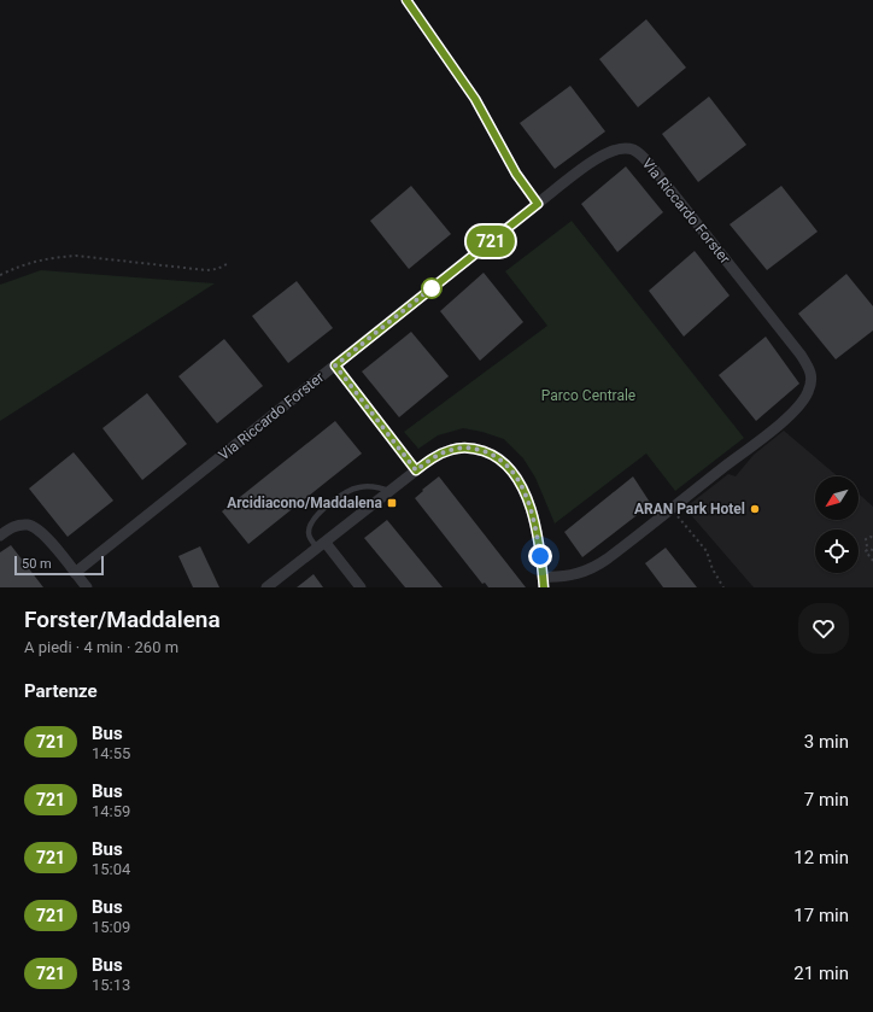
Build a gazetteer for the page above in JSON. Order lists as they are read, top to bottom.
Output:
{
  "streets": {
    "street": ["Via Riccardo Forster"]
  },
  "parks": ["Parco Centrale"],
  "places": {
    "transit": ["Arcidiacono/Maddalena"],
    "other": ["ARAN Park Hotel"]
  },
  "lines": ["bus line 721"],
  "scale_bar": "50 m",
  "north": "bottom left",
  "page": {
    "on_map": "721",
    "scale": "50 m",
    "heading": [
      ["Forster/Maddalena", "A piedi · 4 min · 260 m"],
      "Partenze"
    ],
    "list": [
      {
        "mark": "721",
        "name": "Bus",
        "note": "14:55",
        "value": "3 min"
      },
      {
        "mark": "721",
        "name": "Bus",
        "note": "14:59",
        "value": "7 min"
      },
      {
        "mark": "721",
        "name": "Bus",
        "note": "15:04",
        "value": "12 min"
      },
      {
        "mark": "721",
        "name": "Bus",
        "note": "15:09",
        "value": "17 min"
      },
      {
        "mark": "721",
        "name": "Bus",
        "note": "15:13",
        "value": "21 min"
      }
    ]
  }
}
